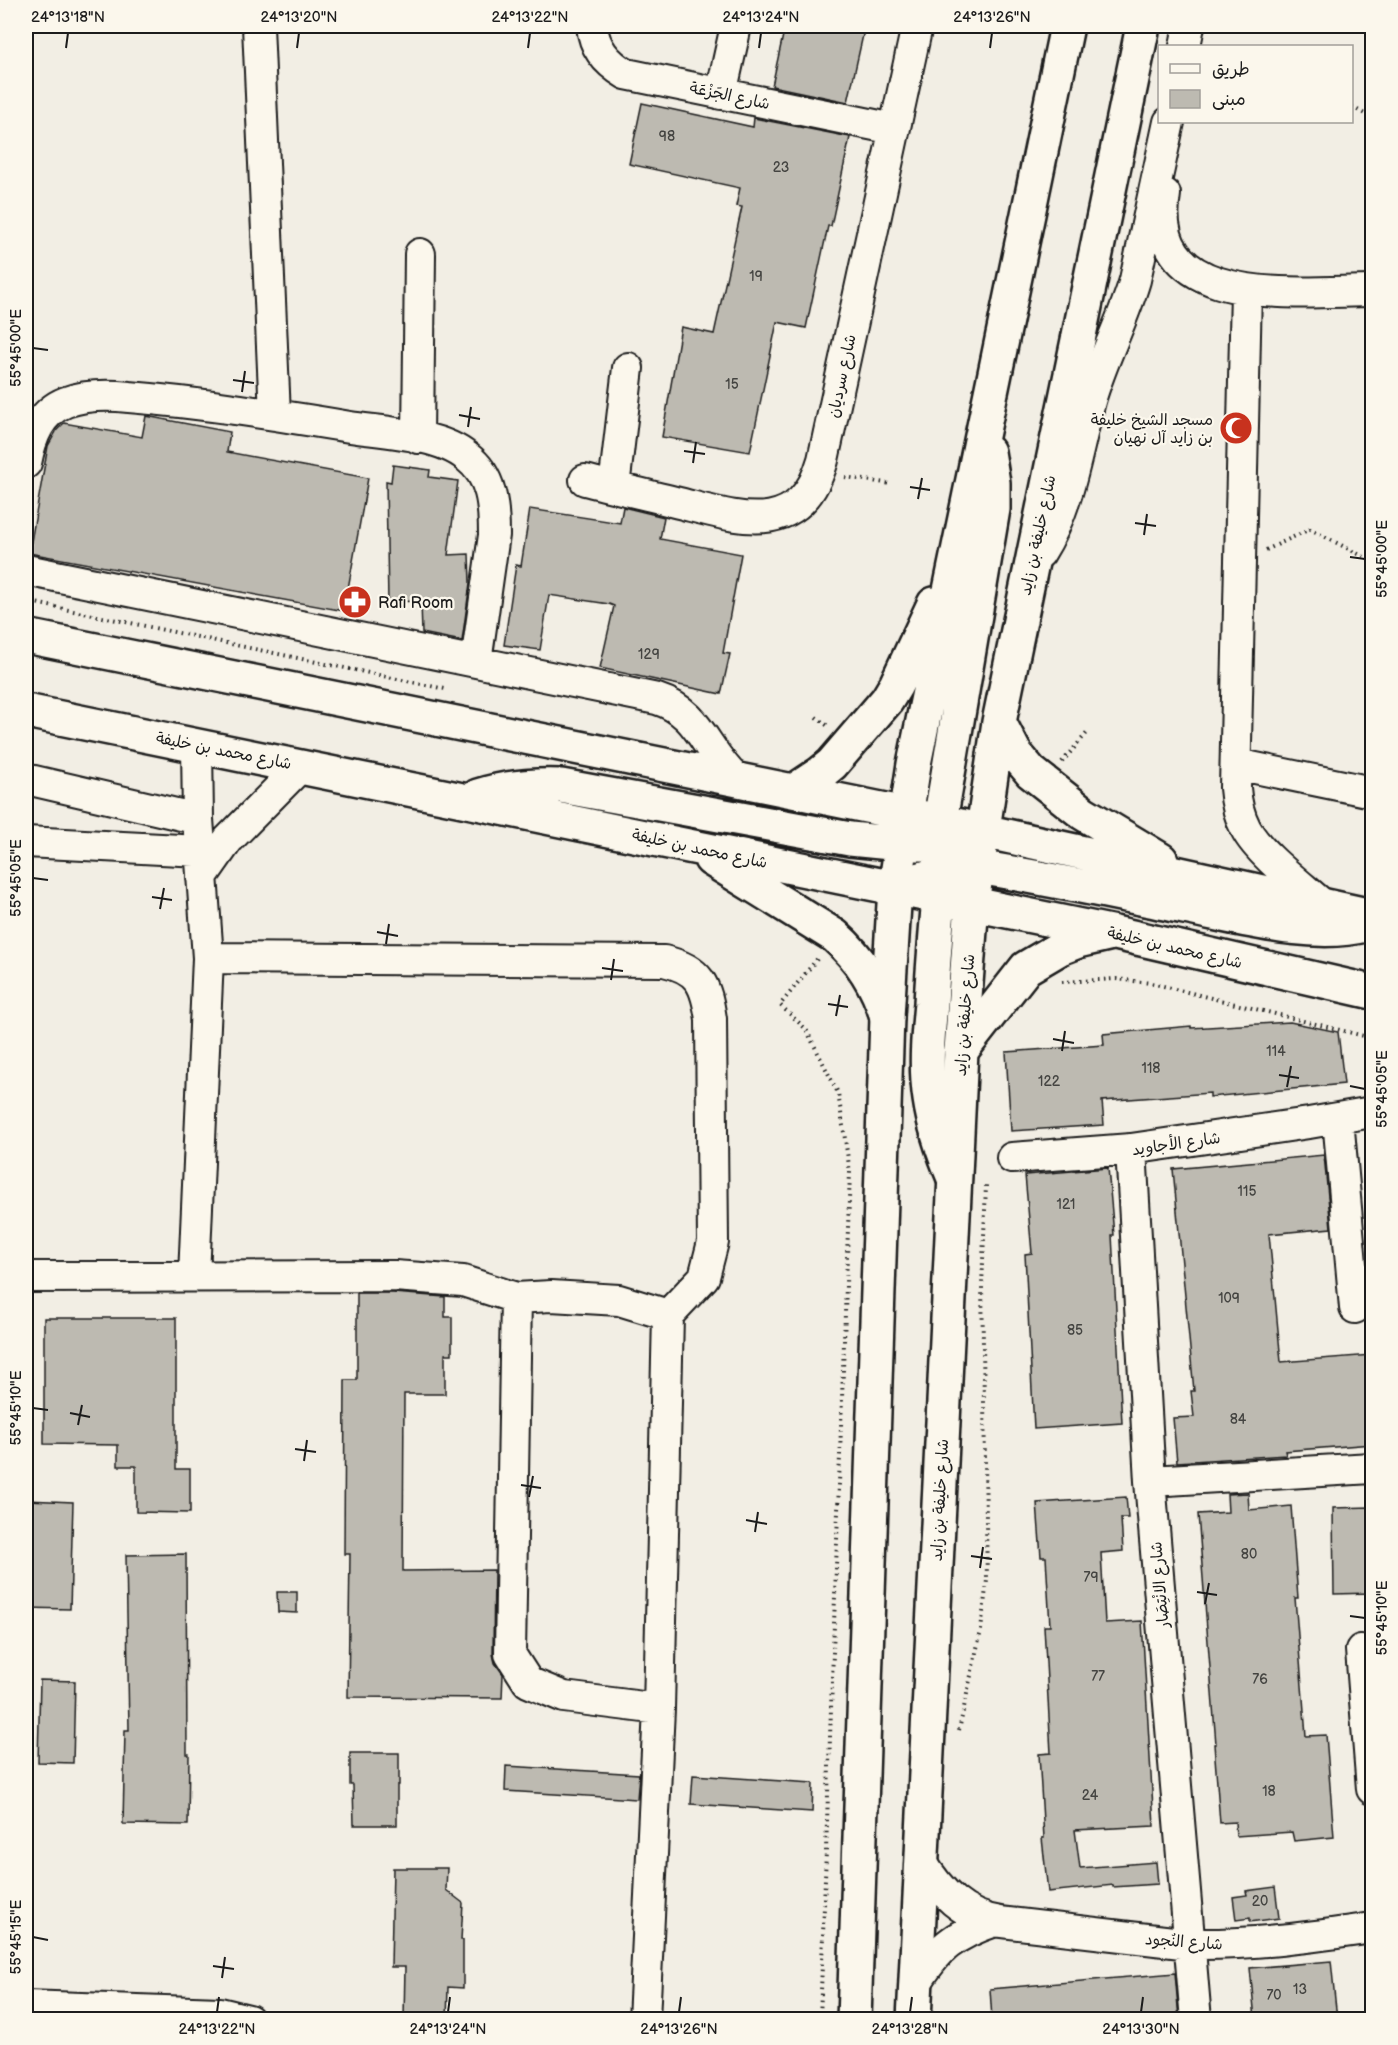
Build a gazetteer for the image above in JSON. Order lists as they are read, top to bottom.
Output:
{
  "streets": {
    "main road": ["شارع خليفة بن زايد", "شارع محمد بن خليفة"],
    "street": [
      "شارع الجَزْعَة",
      "شارع سرديان",
      "شارع الأجاويد",
      "شارع الانْتِصَار",
      "شارع النُجود"
    ]
  },
  "crossings": [
    ["شارع الجَزْعَة", "شارع سرديان"],
    ["شارع خليفة بن زايد", "شارع محمد بن خليفة"],
    ["شارع خليفة بن زايد", "شارع النُجود"],
    ["شارع الأجاويد", "شارع الانْتِصَار"],
    ["شارع الانْتِصَار", "شارع النُجود"]
  ],
  "places": {
    "mosque": ["مسجد الشيخ خليفة بن زايد آل نهيان"],
    "pharmacy": ["Rafi Room"]
  },
  "house_numbers": [
    "98",
    "23",
    "19",
    "15",
    "129",
    "114",
    "118",
    "122",
    "115",
    "121",
    "109",
    "85",
    "84",
    "80",
    "79",
    "77",
    "76",
    "18",
    "24",
    "20",
    "13",
    "70"
  ],
  "legend": ["طريق", "مبنى"],
  "coordinates": [
    "24°13'18\"N",
    "24°13'20\"N",
    "24°13'22\"N",
    "24°13'24\"N",
    "24°13'26\"N",
    "55°45'00\"E",
    "55°45'05\"E",
    "55°45'10\"E",
    "55°45'15\"E",
    "24°13'28\"N",
    "24°13'30\"N"
  ]
}
